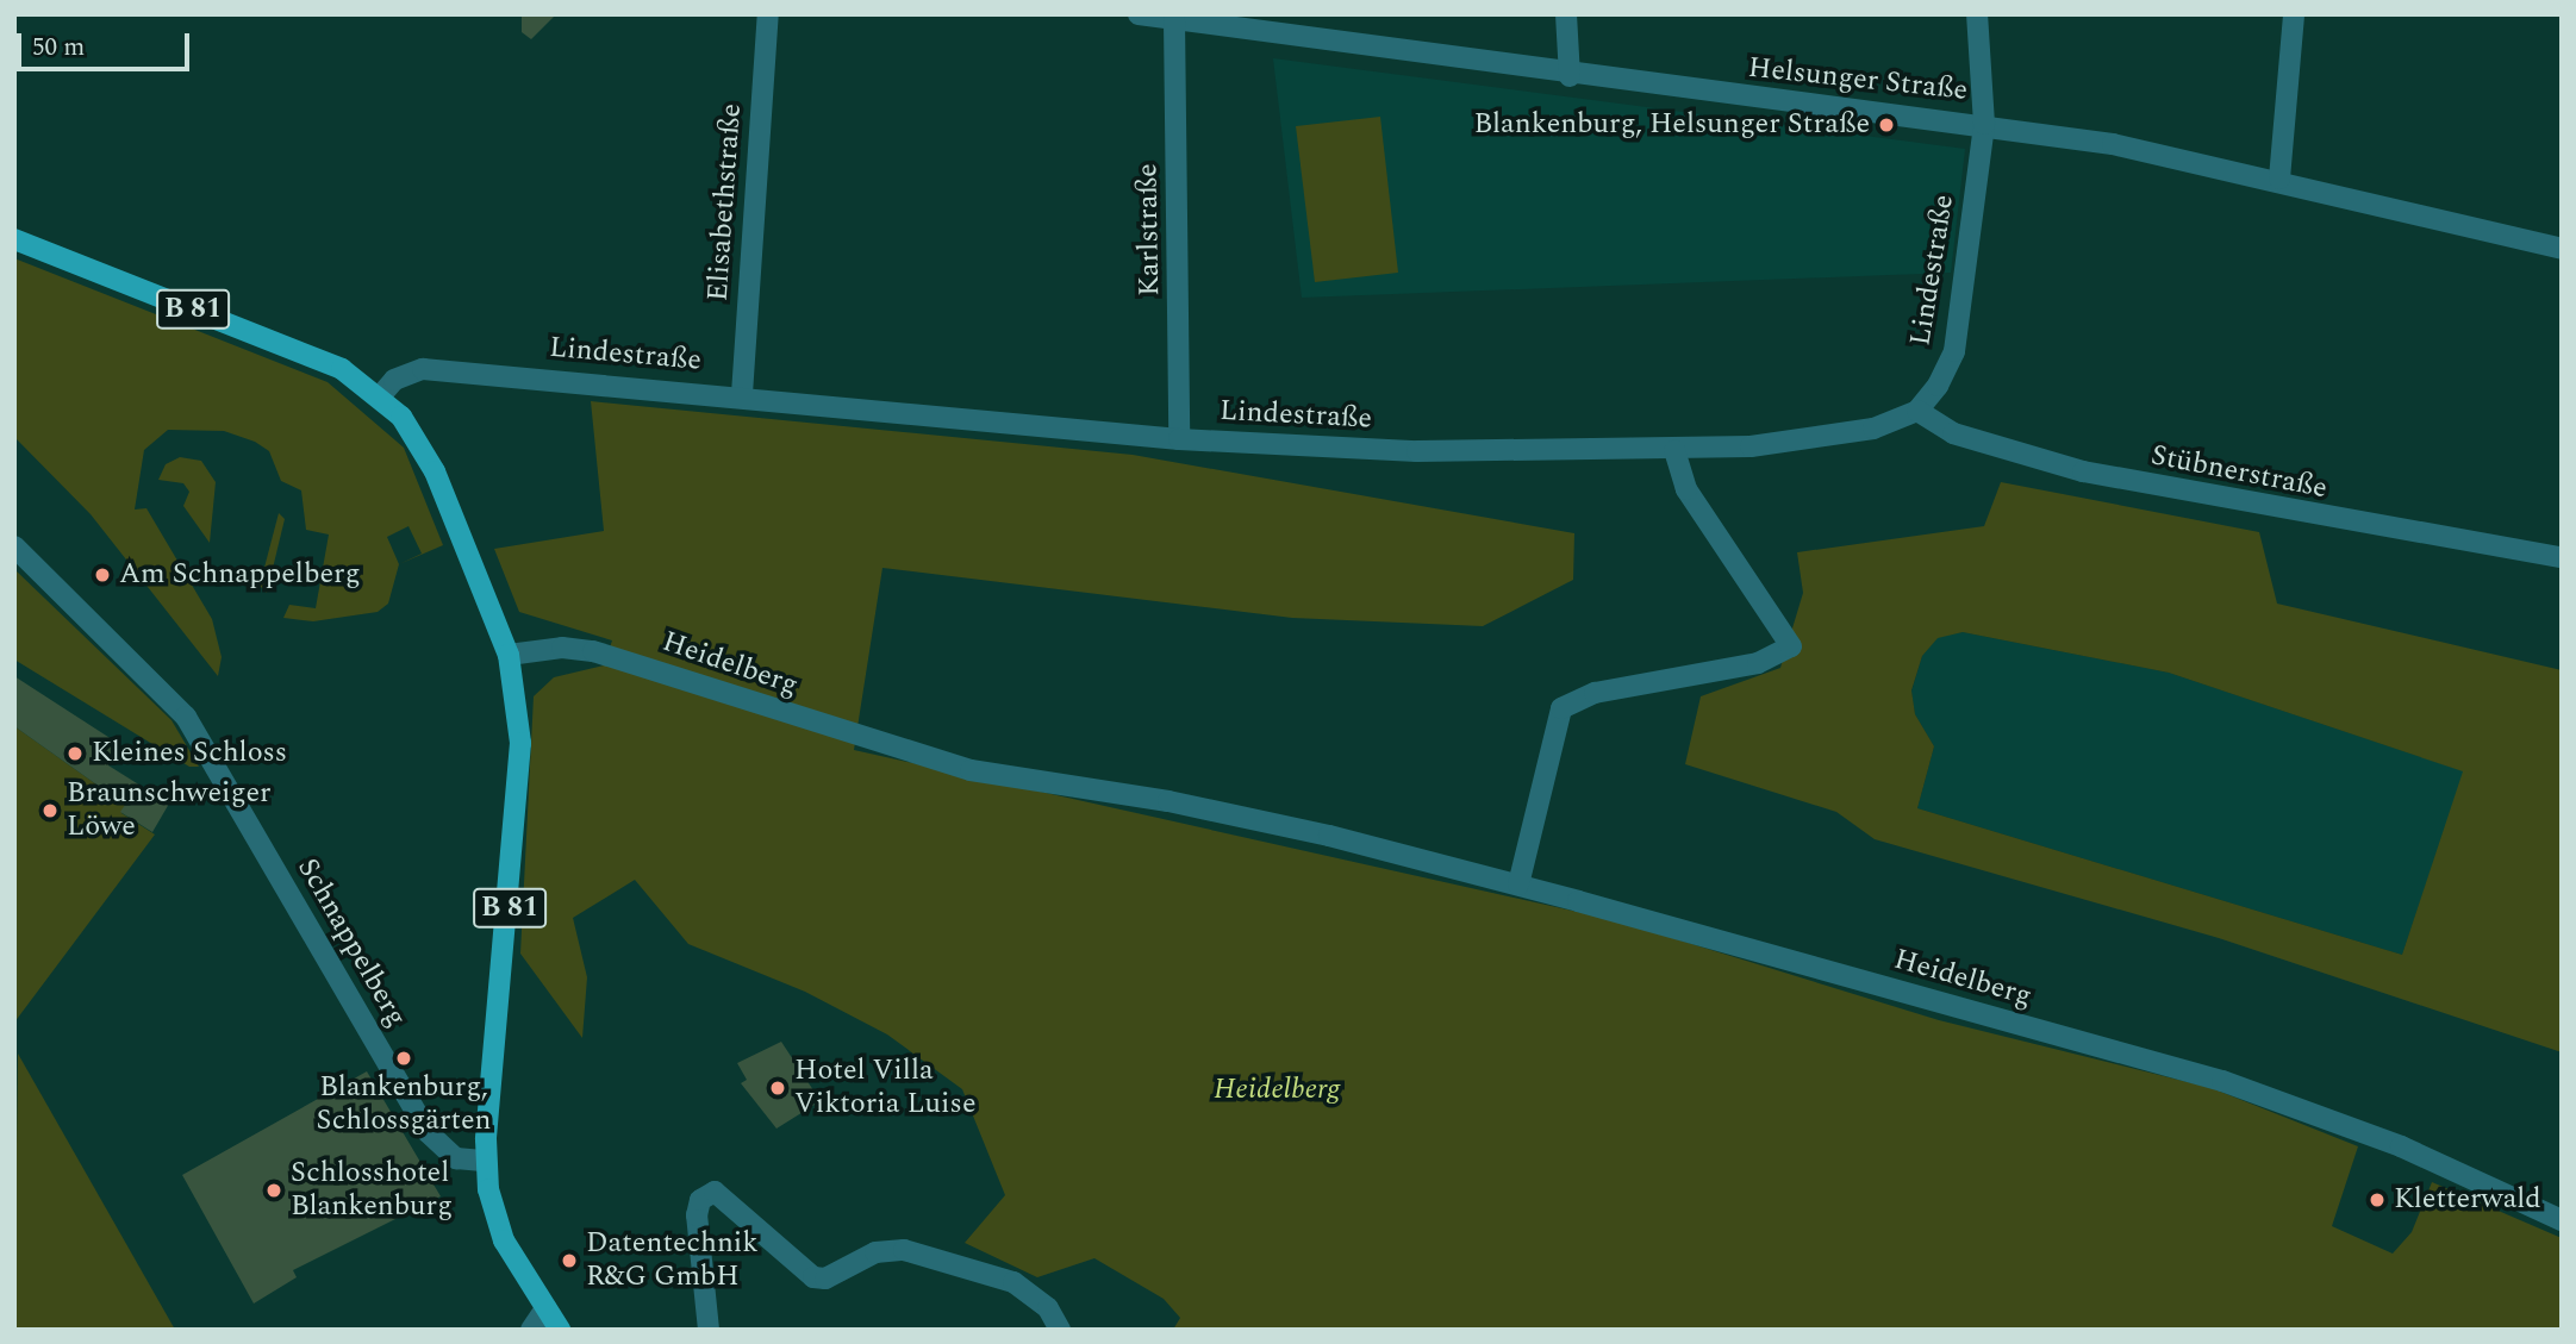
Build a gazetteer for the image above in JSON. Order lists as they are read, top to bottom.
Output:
{
  "streets": {
    "main road": ["B 81"],
    "street": [
      "Helsunger Straße",
      "Elisabethstraße",
      "Karlstraße",
      "Lindestraße",
      "Stübnerstraße",
      "Heidelberg",
      "Schnappelberg"
    ]
  },
  "crossings": [
    ["Helsunger Straße", "Karlstraße"],
    ["Helsunger Straße", "Lindestraße"],
    ["Elisabethstraße", "Lindestraße"],
    ["Karlstraße", "Lindestraße"],
    ["Lindestraße", "B 81"],
    ["Lindestraße", "Stübnerstraße"],
    ["B 81", "Heidelberg"],
    ["B 81", "Schnappelberg"]
  ],
  "parks": ["Heidelberg"],
  "places": [
    "Blankenburg, Helsunger Straße",
    "Am Schnappelberg",
    "Kleines Schloss",
    "Braunschweiger Löwe",
    "Blankenburg, Schlossgärten",
    "Hotel Villa Viktoria Luise",
    "Schlosshotel Blankenburg",
    "Kletterwald",
    "Datentechnik R&G GmbH"
  ],
  "scale_bar": "50 m"
}
